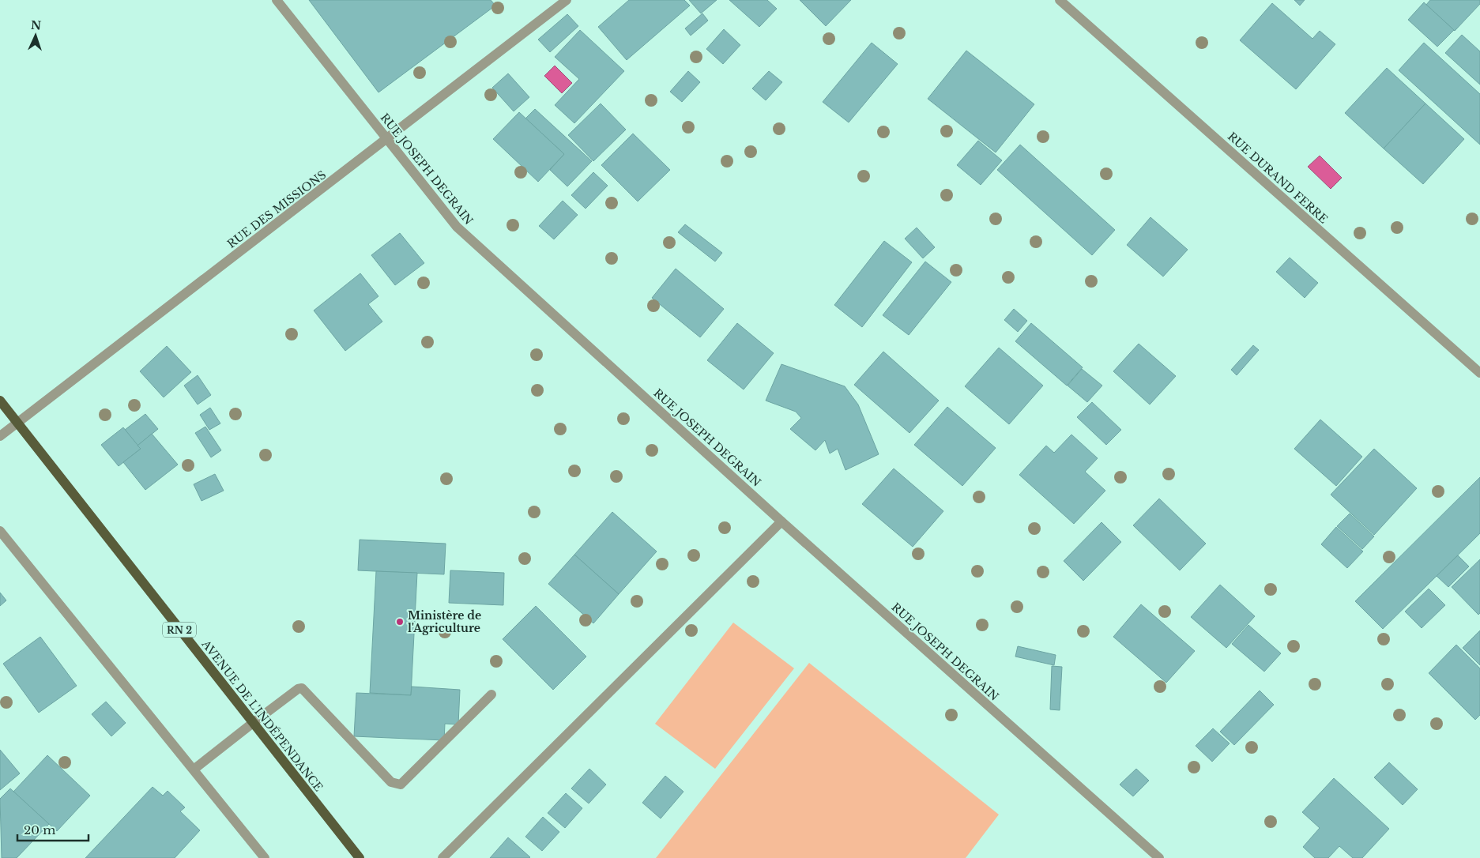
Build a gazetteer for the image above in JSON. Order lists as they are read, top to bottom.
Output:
{
  "streets": {
    "main road": ["RN 2", "AVENUE DE L'INDÉPENDANCE"],
    "street": ["RUE JOSEPH DEGRAIN", "RUE DURAND FERRE", "RUE DES MISSIONS"]
  },
  "crossings": [
    ["RUE JOSEPH DEGRAIN", "RUE DES MISSIONS"],
    ["RUE DES MISSIONS", "AVENUE DE L'INDÉPENDANCE"]
  ],
  "places": ["Ministère de l'Agriculture"],
  "scale_bar": "20 m",
  "north": "top"
}
